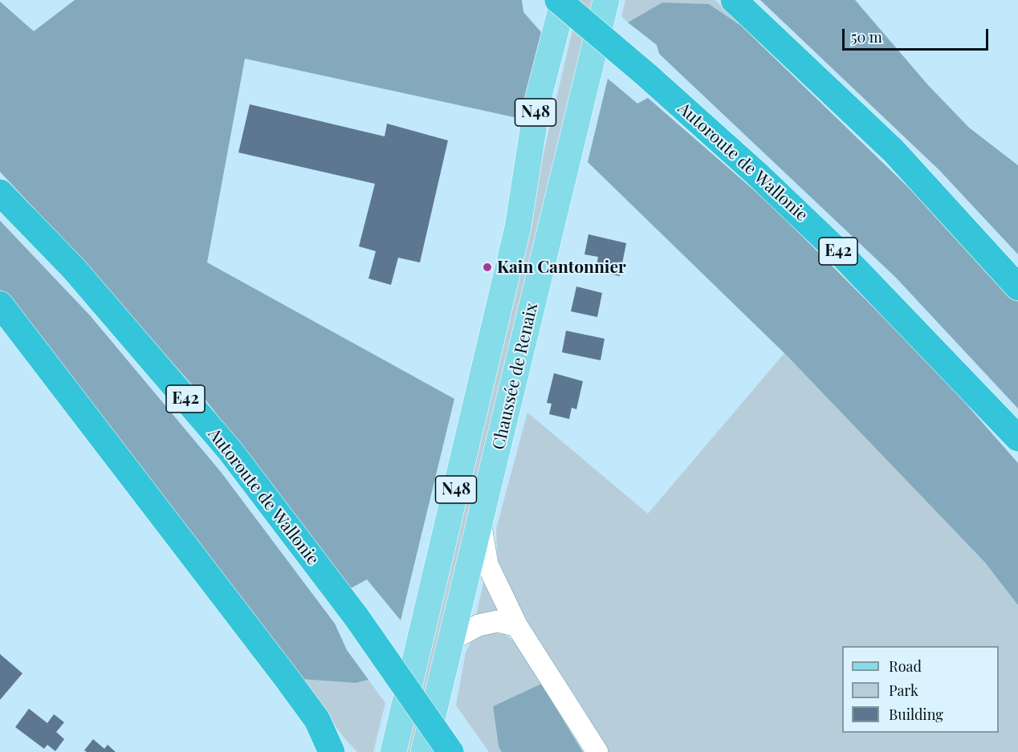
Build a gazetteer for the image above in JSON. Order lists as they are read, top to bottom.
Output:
{
  "streets": {
    "highway": ["Autoroute de Wallonie", "E42"],
    "main road": ["N48", "Chaussée de Renaix"]
  },
  "places": ["Kain Cantonnier"],
  "legend": ["Road", "Park", "Building"],
  "scale_bar": "50 m"
}
